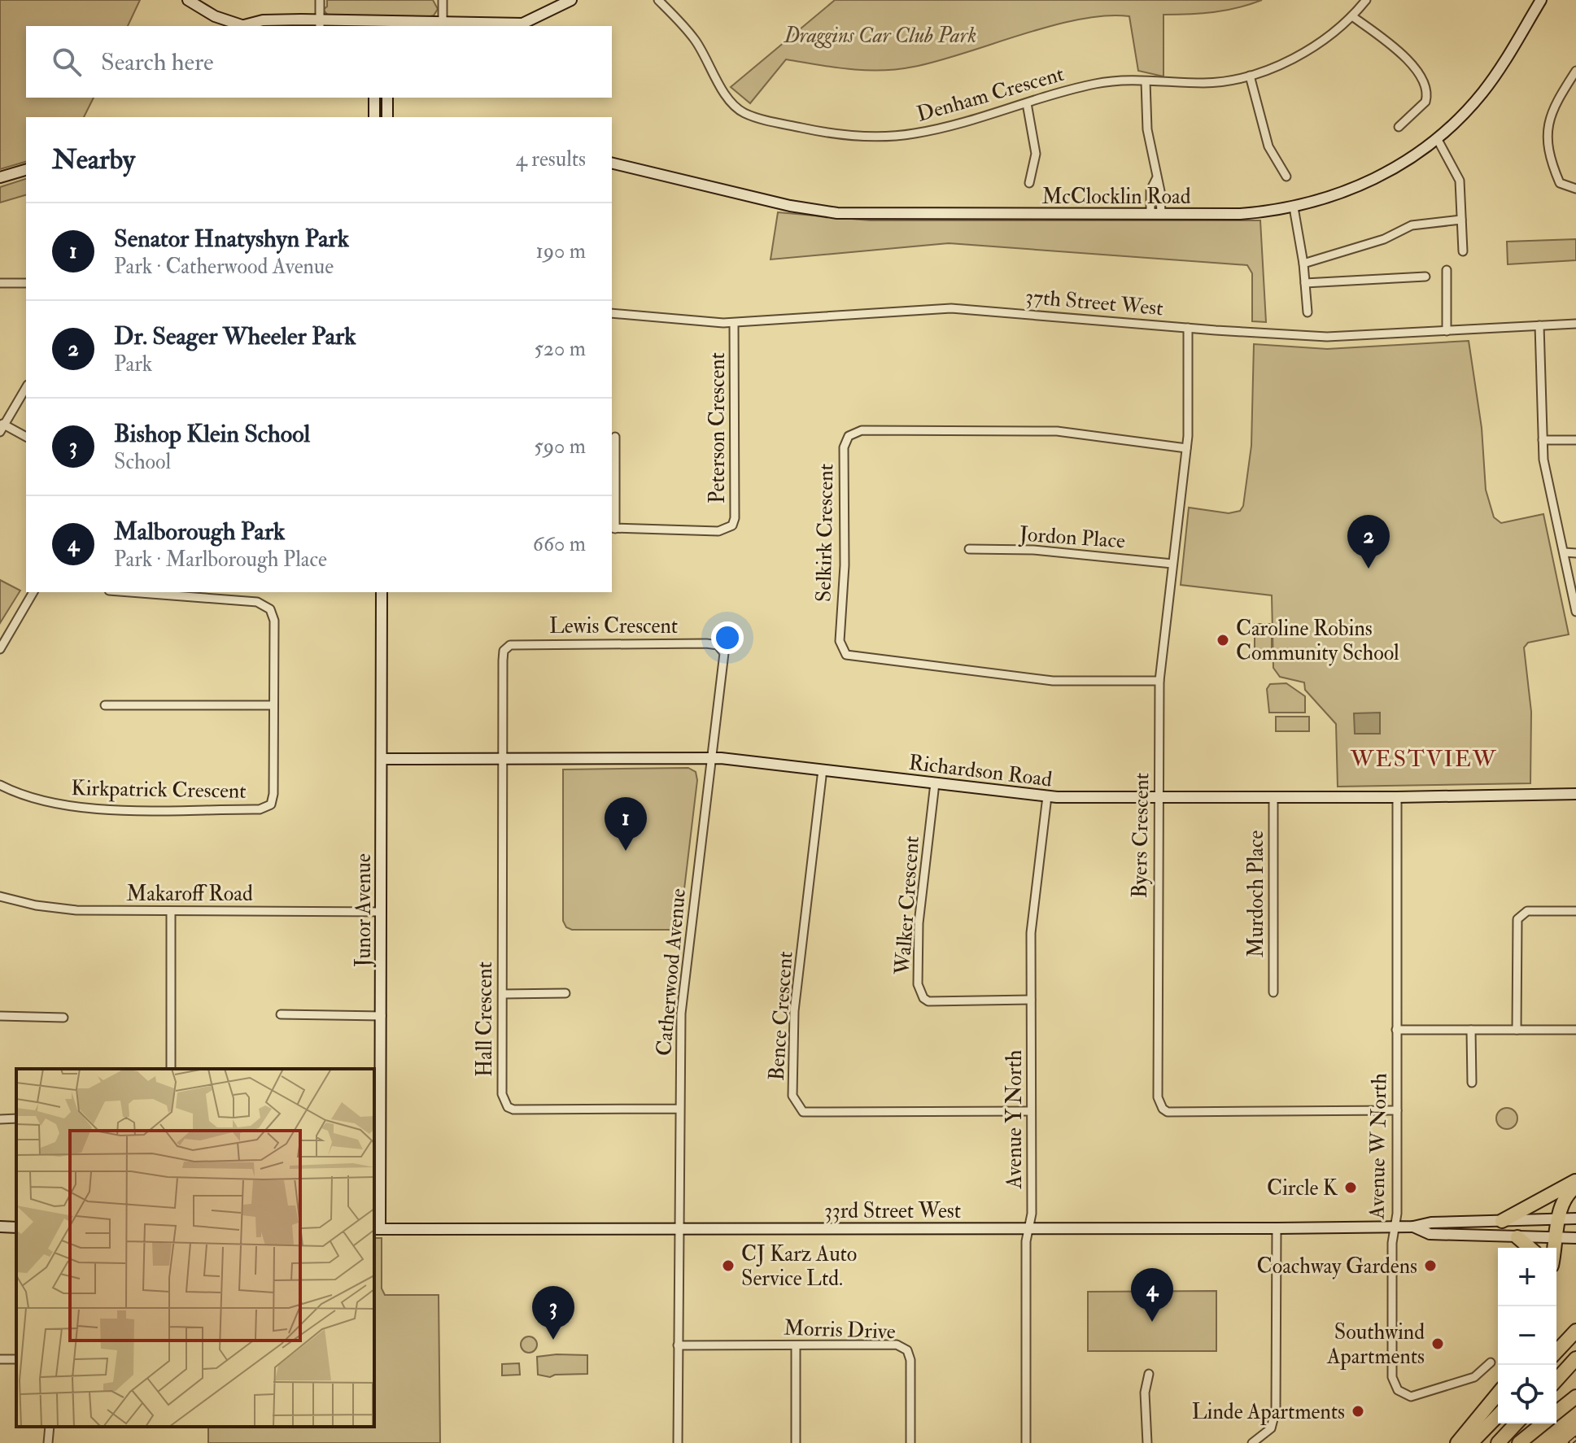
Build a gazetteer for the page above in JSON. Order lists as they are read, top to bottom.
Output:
{
  "streets": {
    "street": [
      "Denham Crescent",
      "McClocklin Road",
      "37th Street West",
      "Peterson Crescent",
      "Selkirk Crescent",
      "Jordon Place",
      "Lewis Crescent",
      "Richardson Road",
      "Kirkpatrick Crescent",
      "Byers Crescent",
      "Makaroff Road",
      "Murdoch Place",
      "Walker Crescent",
      "Junor Avenue",
      "Catherwood Avenue",
      "Bence Crescent",
      "Hall Crescent",
      "Avenue Y North",
      "Avenue W North",
      "33rd Street West",
      "Morris Drive"
    ]
  },
  "crossings": [
    ["37th Street West", "Peterson Crescent"],
    ["37th Street West", "Byers Crescent"],
    ["Selkirk Crescent", "Byers Crescent"],
    ["Jordon Place", "Byers Crescent"],
    ["Lewis Crescent", "Richardson Road"],
    ["Lewis Crescent", "Catherwood Avenue"],
    ["Lewis Crescent", "Hall Crescent"],
    ["Richardson Road", "Byers Crescent"],
    ["Richardson Road", "Murdoch Place"],
    ["Richardson Road", "Walker Crescent"],
    ["Richardson Road", "Junor Avenue"],
    ["Richardson Road", "Catherwood Avenue"],
    ["Richardson Road", "Bence Crescent"],
    ["Richardson Road", "Hall Crescent"],
    ["Richardson Road", "Avenue Y North"],
    ["Richardson Road", "Avenue W North"],
    ["Byers Crescent", "Avenue W North"],
    ["Makaroff Road", "Junor Avenue"],
    ["Walker Crescent", "Avenue Y North"],
    ["Junor Avenue", "33rd Street West"],
    ["Catherwood Avenue", "Hall Crescent"],
    ["Catherwood Avenue", "33rd Street West"],
    ["Catherwood Avenue", "Morris Drive"],
    ["Bence Crescent", "Avenue Y North"],
    ["Avenue Y North", "33rd Street West"],
    ["Avenue W North", "33rd Street West"]
  ],
  "districts": ["WESTVIEW"],
  "parks": ["Draggins Car Club Park"],
  "places": [
    "Caroline Robins Community School",
    "Circle K",
    "CJ Karz Auto Service Ltd.",
    "Coachway Gardens",
    "Southwind Apartments",
    "Linde Apartments"
  ],
  "page": {
    "search": "Search here",
    "heading": ["Nearby", "4 results"],
    "list": [
      {
        "mark": "1",
        "name": "Senator Hnatyshyn Park",
        "note": "Park · Catherwood Avenue",
        "value": "190 m"
      },
      {
        "mark": "2",
        "name": "Dr. Seager Wheeler Park",
        "note": "Park",
        "value": "520 m"
      },
      {
        "mark": "3",
        "name": "Bishop Klein School",
        "note": "School",
        "value": "590 m"
      },
      {
        "mark": "4",
        "name": "Malborough Park",
        "note": "Park · Marlborough Place",
        "value": "660 m"
      }
    ],
    "pins": [
      "2",
      "1",
      "4",
      "3"
    ],
    "map_buttons": ["+", "−"]
  }
}
